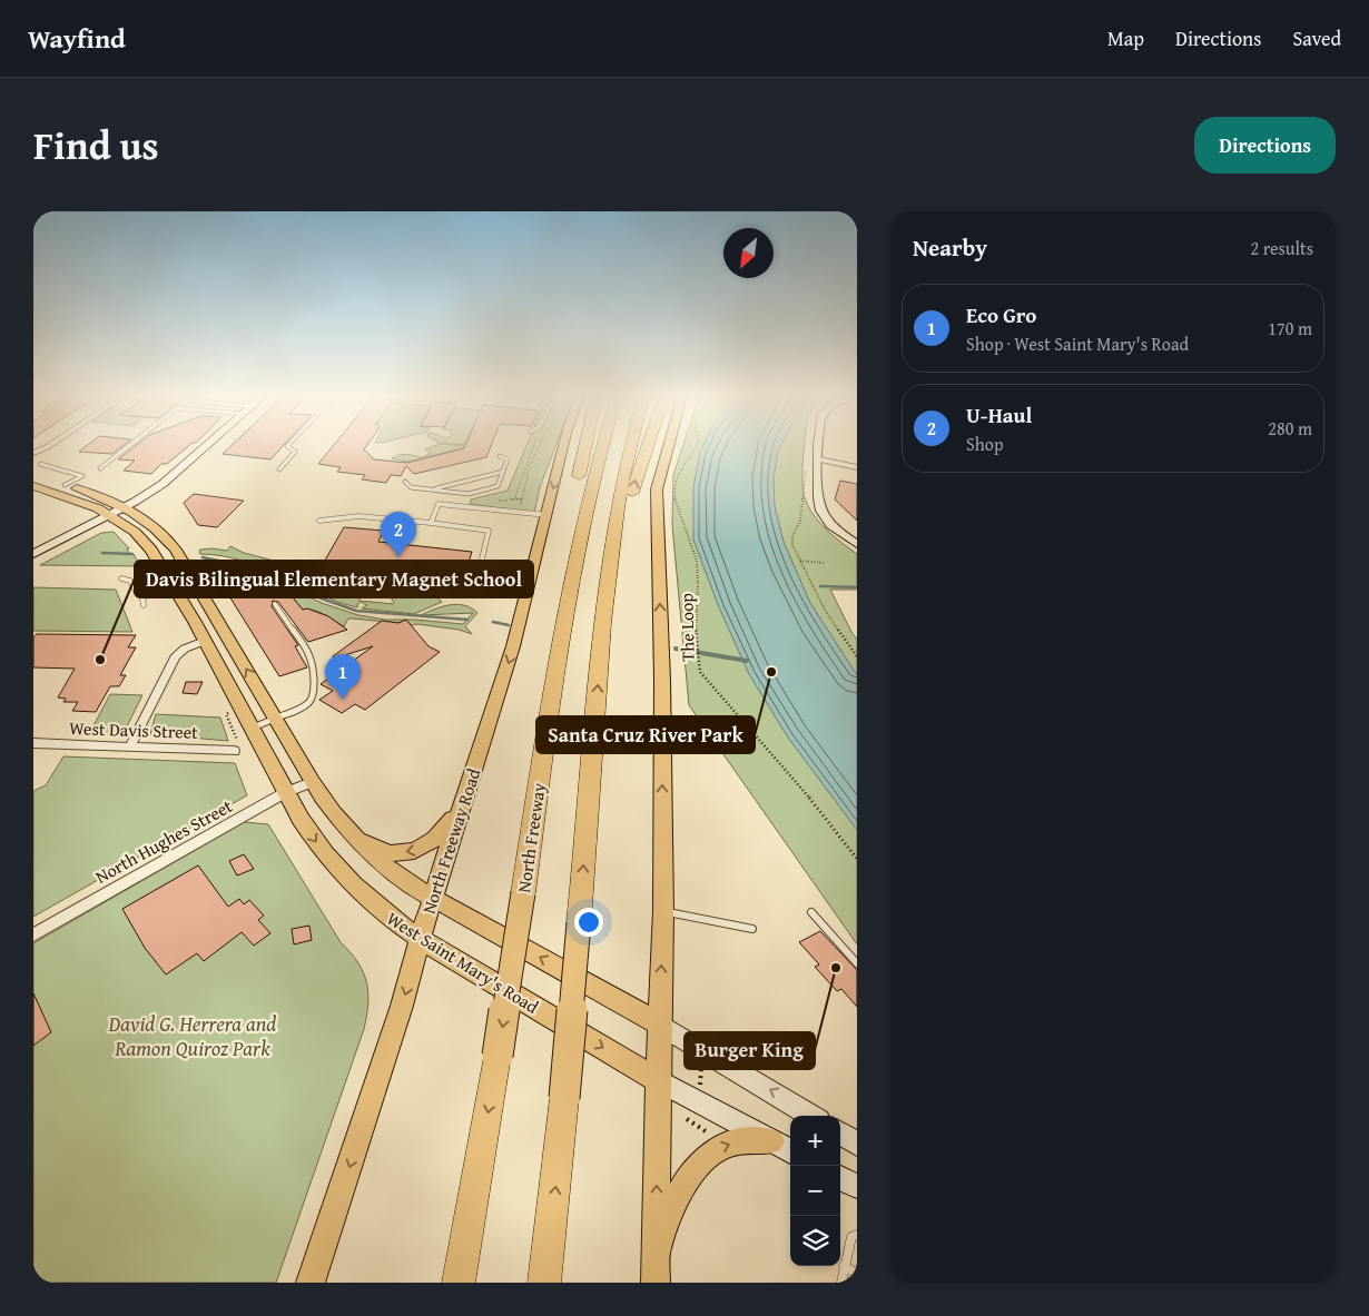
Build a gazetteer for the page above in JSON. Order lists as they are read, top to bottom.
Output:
{
  "streets": {
    "highway": ["North Freeway"],
    "main road": ["North Freeway Road", "West Saint Mary's Road"],
    "street": ["West Davis Street", "North Hughes Street"],
    "path": ["The Loop"]
  },
  "crossings": [
    ["North Hughes Street", "West Saint Mary's Road"],
    ["North Freeway Road", "West Saint Mary's Road"]
  ],
  "one_way": ["North Freeway Road"],
  "parks": ["David G. Herrera and Ramon Quiroz Park"],
  "places": ["Davis Bilingual Elementary Magnet School", "Santa Cruz River Park", "Burger King"],
  "north": "bottom left",
  "page": {
    "header": "Wayfind",
    "nav": ["Map", "Directions", "Saved"],
    "title": "Find us",
    "buttons": "Directions",
    "heading": ["Nearby", "2 results"],
    "list": [
      {
        "mark": "1",
        "name": "Eco Gro",
        "note": "Shop · West Saint Mary's Road",
        "value": "170 m"
      },
      {
        "mark": "2",
        "name": "U-Haul",
        "note": "Shop",
        "value": "280 m"
      }
    ],
    "pins": ["2", "1"],
    "map_buttons": ["+", "−"]
  }
}
